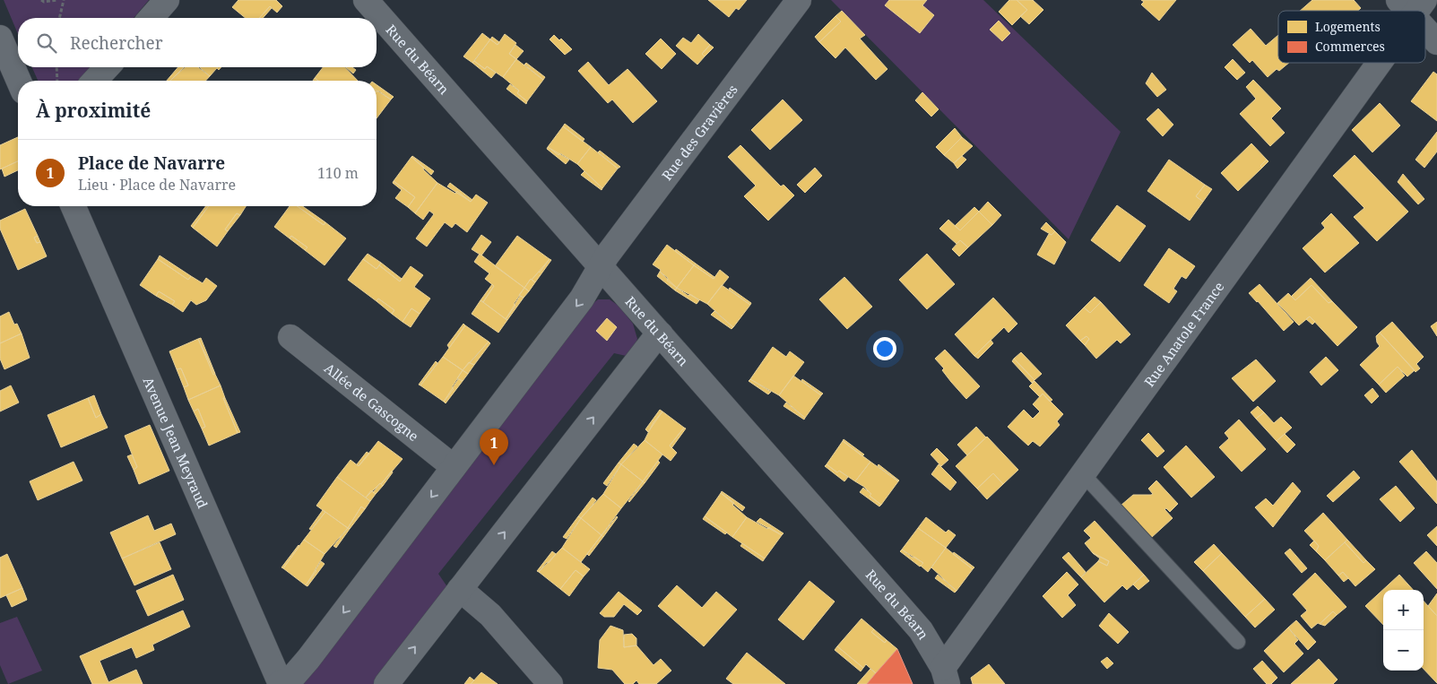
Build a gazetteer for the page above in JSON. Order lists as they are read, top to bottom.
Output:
{
  "streets": {
    "street": [
      "Rue du Béarn",
      "Rue des Gravières",
      "Rue Anatole France",
      "Allée de Gascogne",
      "Avenue Jean Meyraud"
    ]
  },
  "crossings": [
    ["Rue du Béarn", "Rue des Gravières"],
    ["Rue du Béarn", "Rue Anatole France"],
    ["Rue des Gravières", "Allée de Gascogne"],
    ["Rue des Gravières", "Avenue Jean Meyraud"]
  ],
  "legend": ["Logements", "Commerces"],
  "page": {
    "search": "Rechercher",
    "heading": "À proximité",
    "list": [
      {
        "mark": "1",
        "name": "Place de Navarre",
        "note": "Lieu · Place de Navarre",
        "value": "110 m"
      }
    ],
    "pins": "1",
    "map_buttons": ["+", "−"]
  }
}
